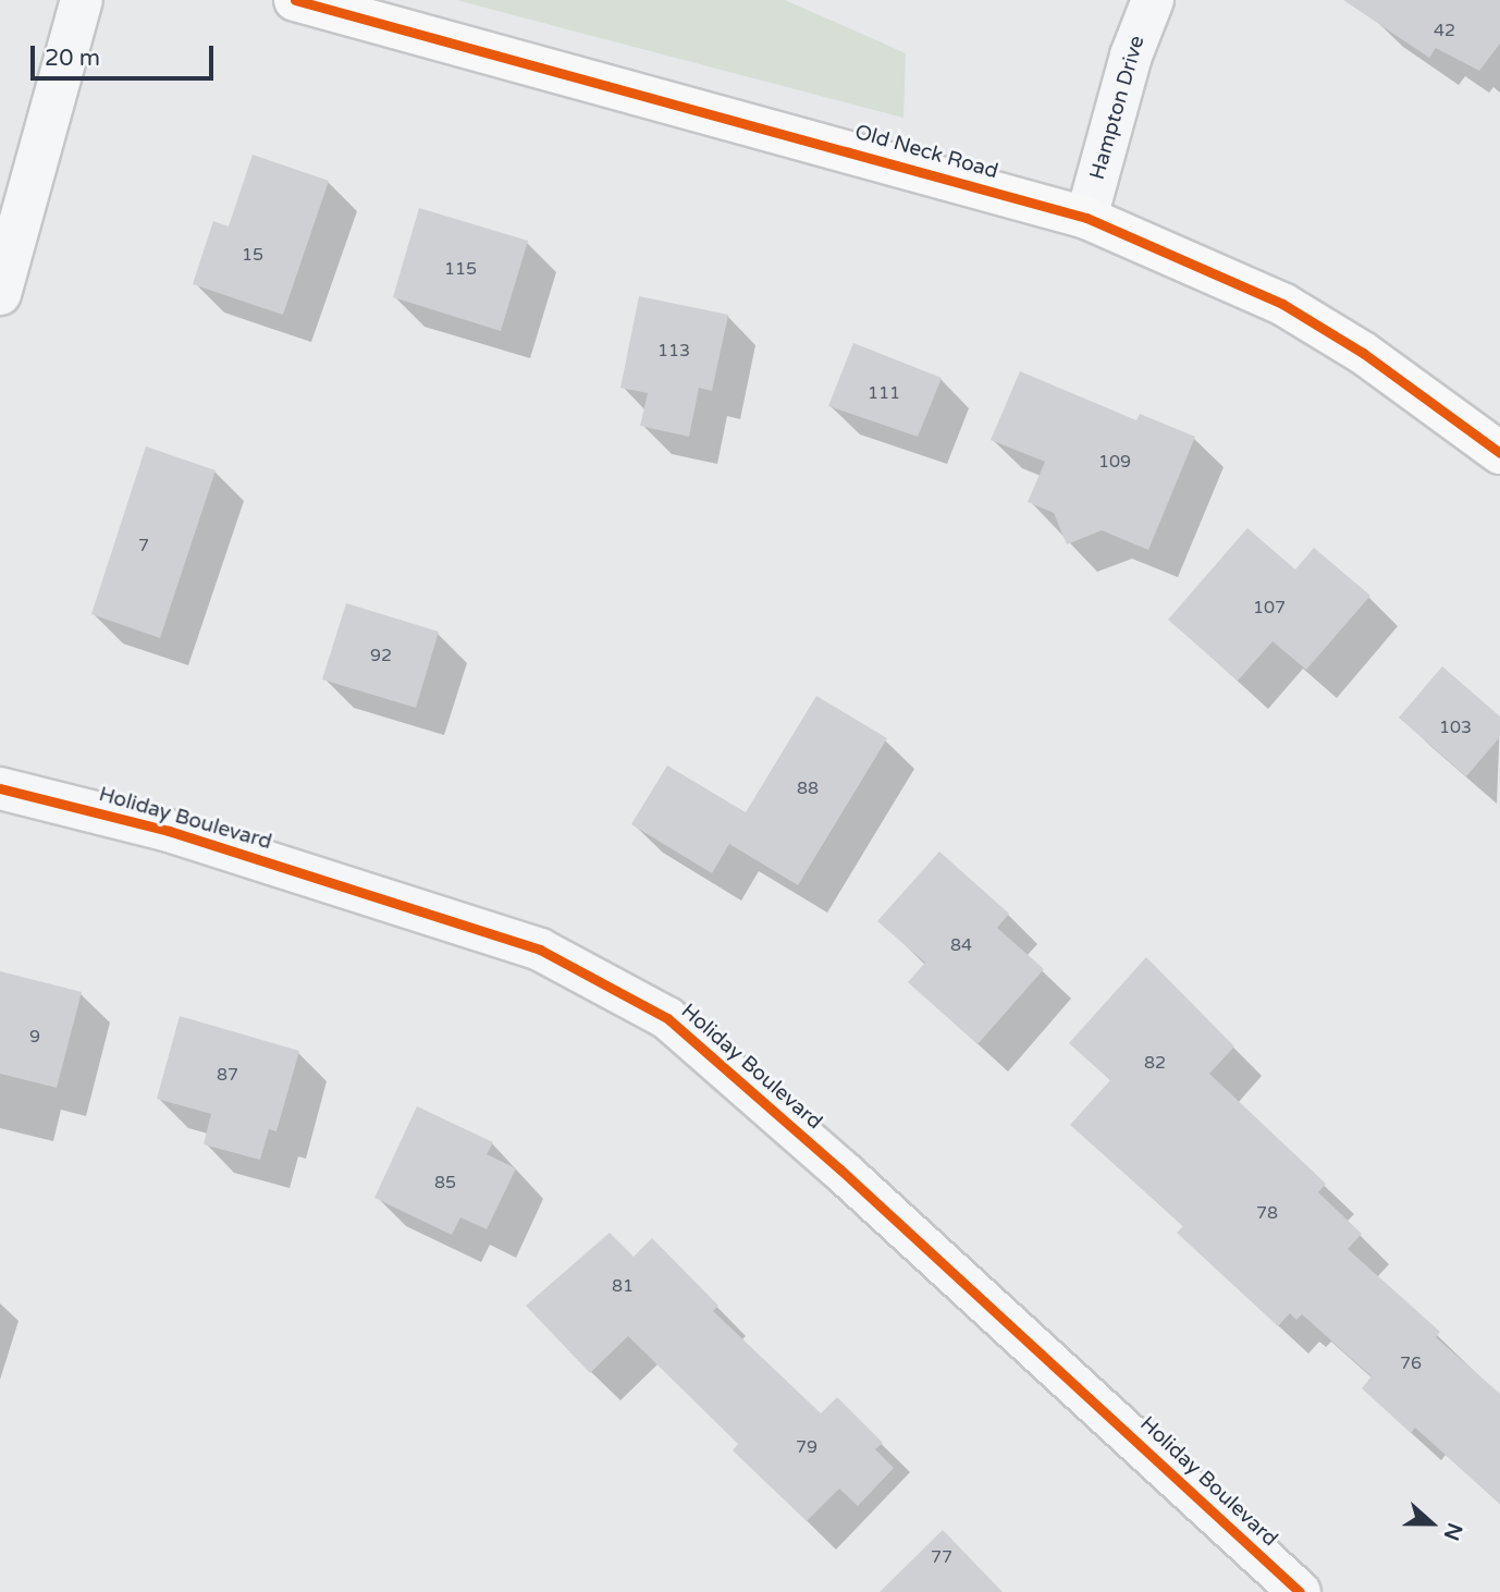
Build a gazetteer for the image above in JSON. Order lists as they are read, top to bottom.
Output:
{
  "streets": {
    "street": ["Hampton Drive", "Old Neck Road", "Holiday Boulevard"]
  },
  "crossings": [
    ["Hampton Drive", "Old Neck Road"]
  ],
  "house_numbers": [
    "42",
    "15",
    "115",
    "113",
    "111",
    "109",
    "7",
    "107",
    "92",
    "103",
    "88",
    "84",
    "9",
    "82",
    "87",
    "85",
    "78",
    "81",
    "76",
    "79",
    "77"
  ],
  "scale_bar": "20 m",
  "north": "right"
}
